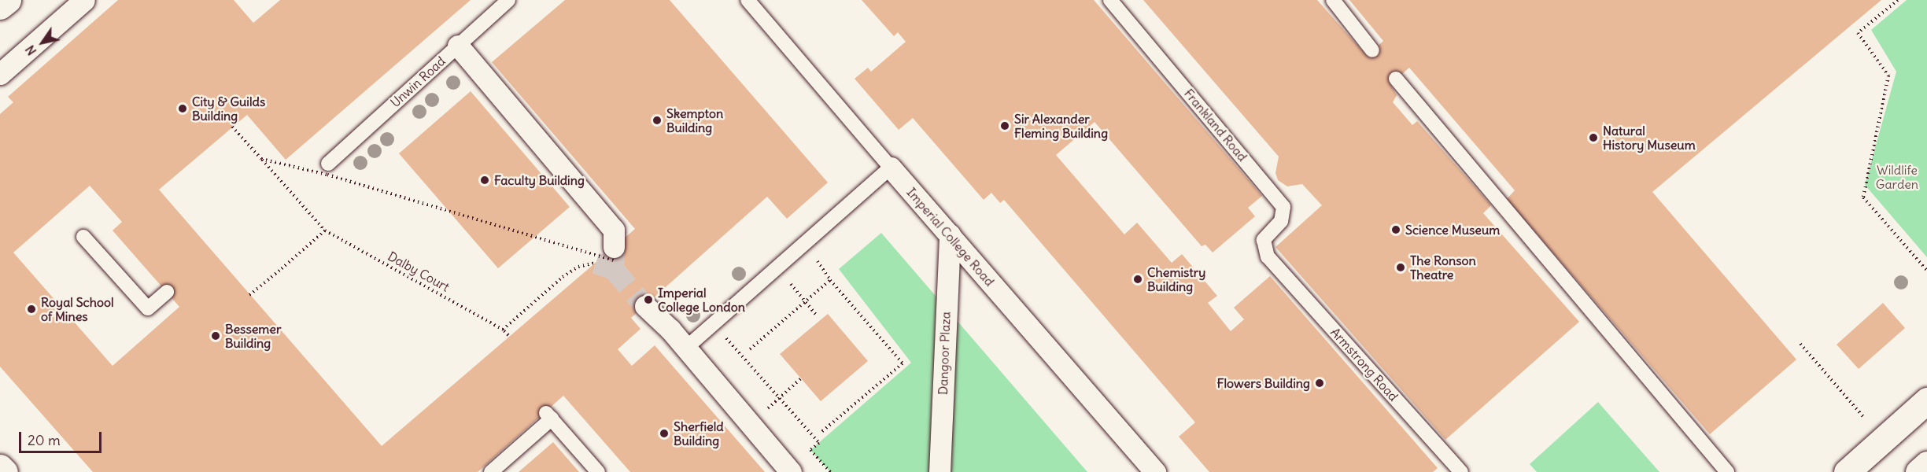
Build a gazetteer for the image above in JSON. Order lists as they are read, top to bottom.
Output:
{
  "streets": {
    "street": ["Imperial College Road", "Dangoor Plaza"],
    "lane": ["Unwin Road", "Frankland Road", "Armstrong Road"],
    "path": ["Dalby Court"]
  },
  "crossings": [
    ["Frankland Road", "Armstrong Road"],
    ["Imperial College Road", "Dangoor Plaza"]
  ],
  "parks": ["Wildlife Garden"],
  "places": [
    "City & Guilds Building",
    "Skempton Building",
    "Sir Alexander Fleming Building",
    "Natural History Museum",
    "Faculty Building",
    "Science Museum",
    "The Ronson Theatre",
    "Chemistry Building",
    "Imperial College London",
    "Royal School of Mines",
    "Bessemer Building",
    "Flowers Building",
    "Sherfield Building"
  ],
  "scale_bar": "20 m",
  "north": "bottom left"
}
